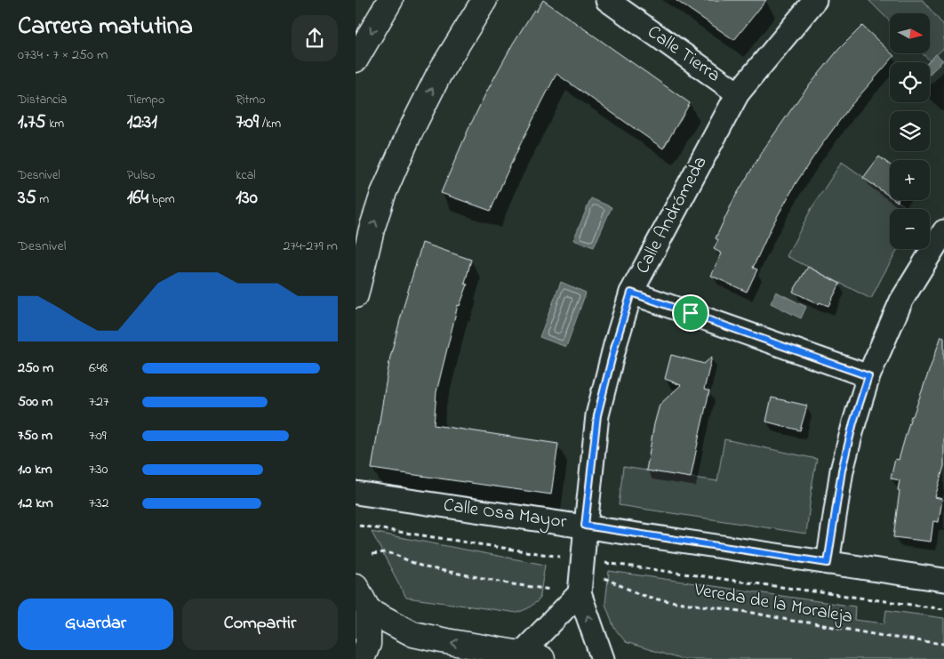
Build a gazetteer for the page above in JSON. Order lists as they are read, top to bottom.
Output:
{
  "streets": {
    "street": ["Calle Tierra", "Calle Andrómeda", "Calle Osa Mayor"],
    "path": ["Vereda de la Moraleja"]
  },
  "crossings": [
    ["Calle Tierra", "Calle Andrómeda"],
    ["Calle Andrómeda", "Calle Osa Mayor"]
  ],
  "north": "right",
  "page": {
    "heading": ["Carrera matutina", "07:34 · 7 × 250 m"],
    "map_buttons": ["+", "−"],
    "stats": [
      ["Distancia", "1.75 km"],
      ["Tiempo", "12:31"],
      ["Ritmo", "7:09 /km"],
      ["Desnivel", "35 m"],
      ["Pulso", "164 bpm"],
      ["kcal", "130"]
    ],
    "chart": ["Desnivel", "274–279 m"],
    "list": [
      {
        "name": "250 m",
        "note": "6:48"
      },
      {
        "name": "500 m",
        "note": "7:27"
      },
      {
        "name": "750 m",
        "note": "7:09"
      },
      {
        "name": "1.0 km",
        "note": "7:30"
      },
      {
        "name": "1.2 km",
        "note": "7:32"
      }
    ],
    "buttons": ["Guardar", "Compartir"]
  }
}
